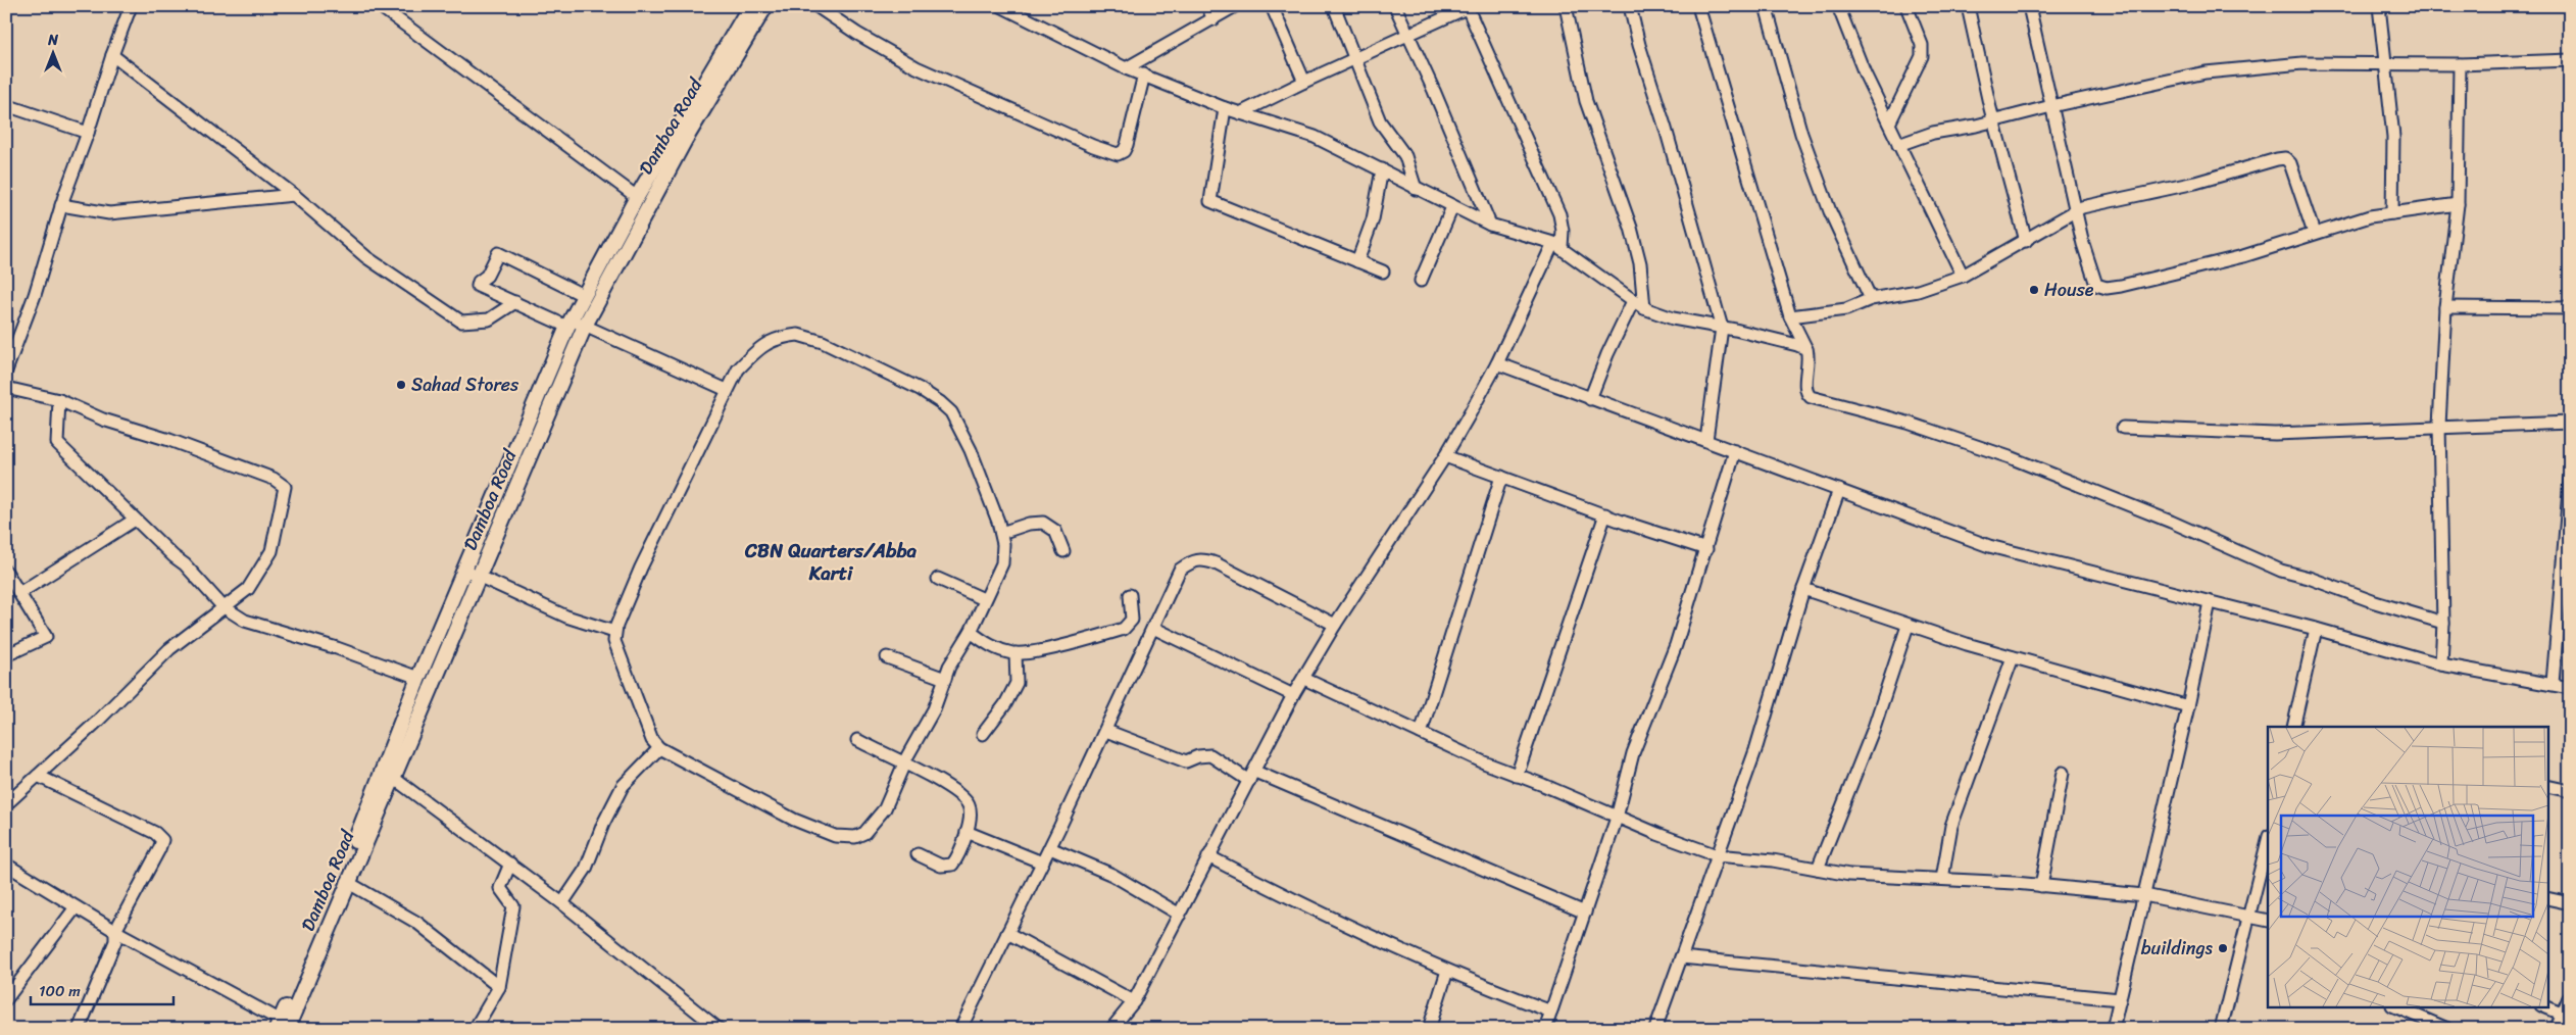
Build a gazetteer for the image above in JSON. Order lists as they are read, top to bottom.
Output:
{
  "streets": {
    "main road": ["Damboa Road"]
  },
  "districts": ["CBN Quarters/Abba Karti"],
  "places": ["House", "Sahad Stores", "buildings"],
  "scale_bar": "100 m",
  "north": "top"
}
